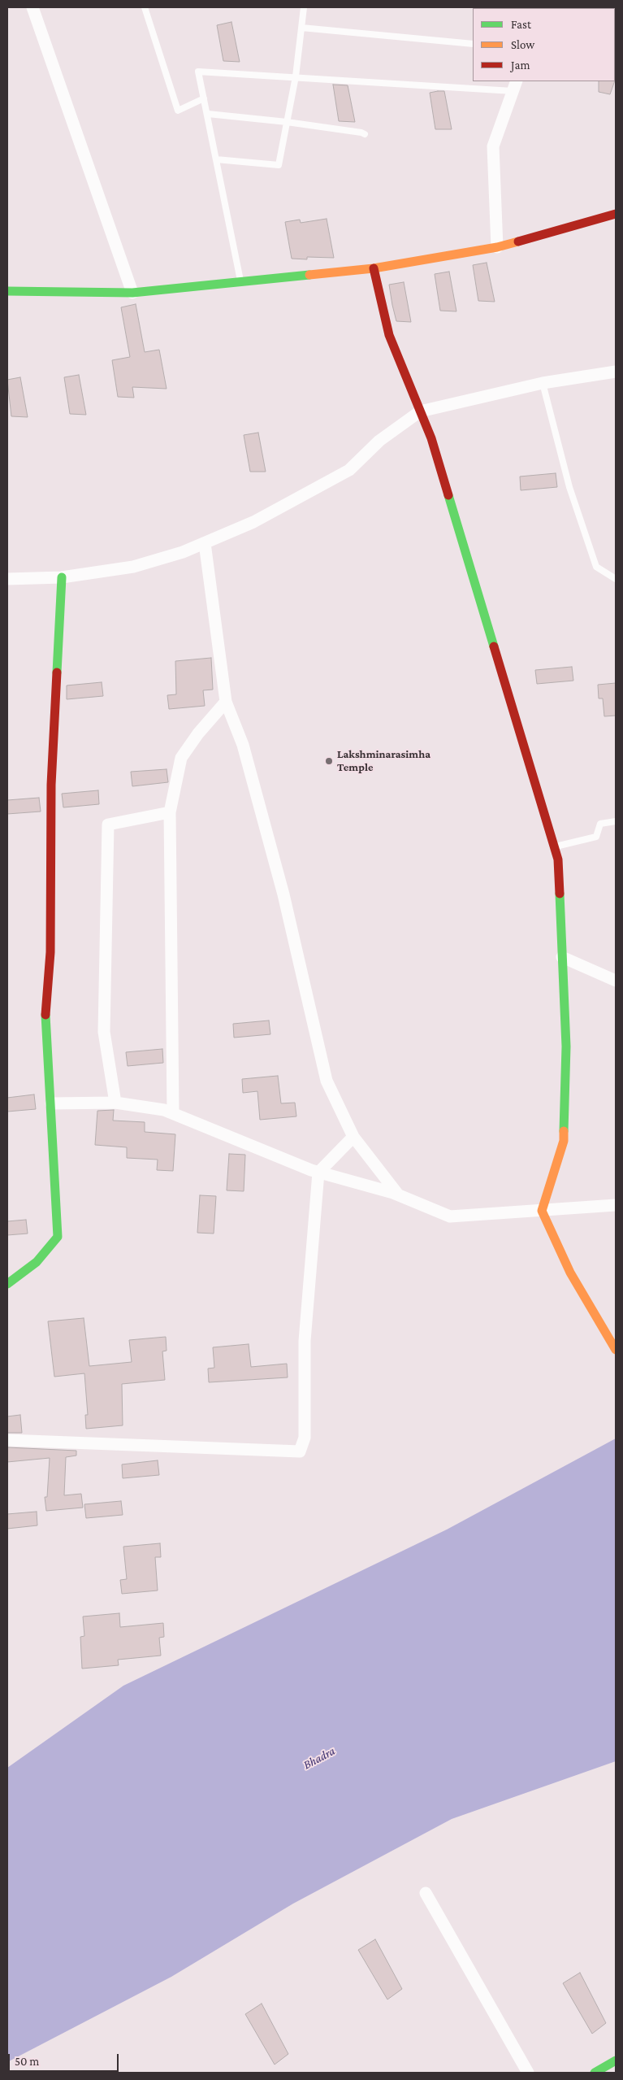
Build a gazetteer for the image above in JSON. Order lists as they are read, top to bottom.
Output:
{
  "water": ["Bhadra"],
  "places": ["Lakshminarasimha Temple"],
  "legend": ["Fast", "Slow", "Jam"],
  "scale_bar": "50 m"
}
